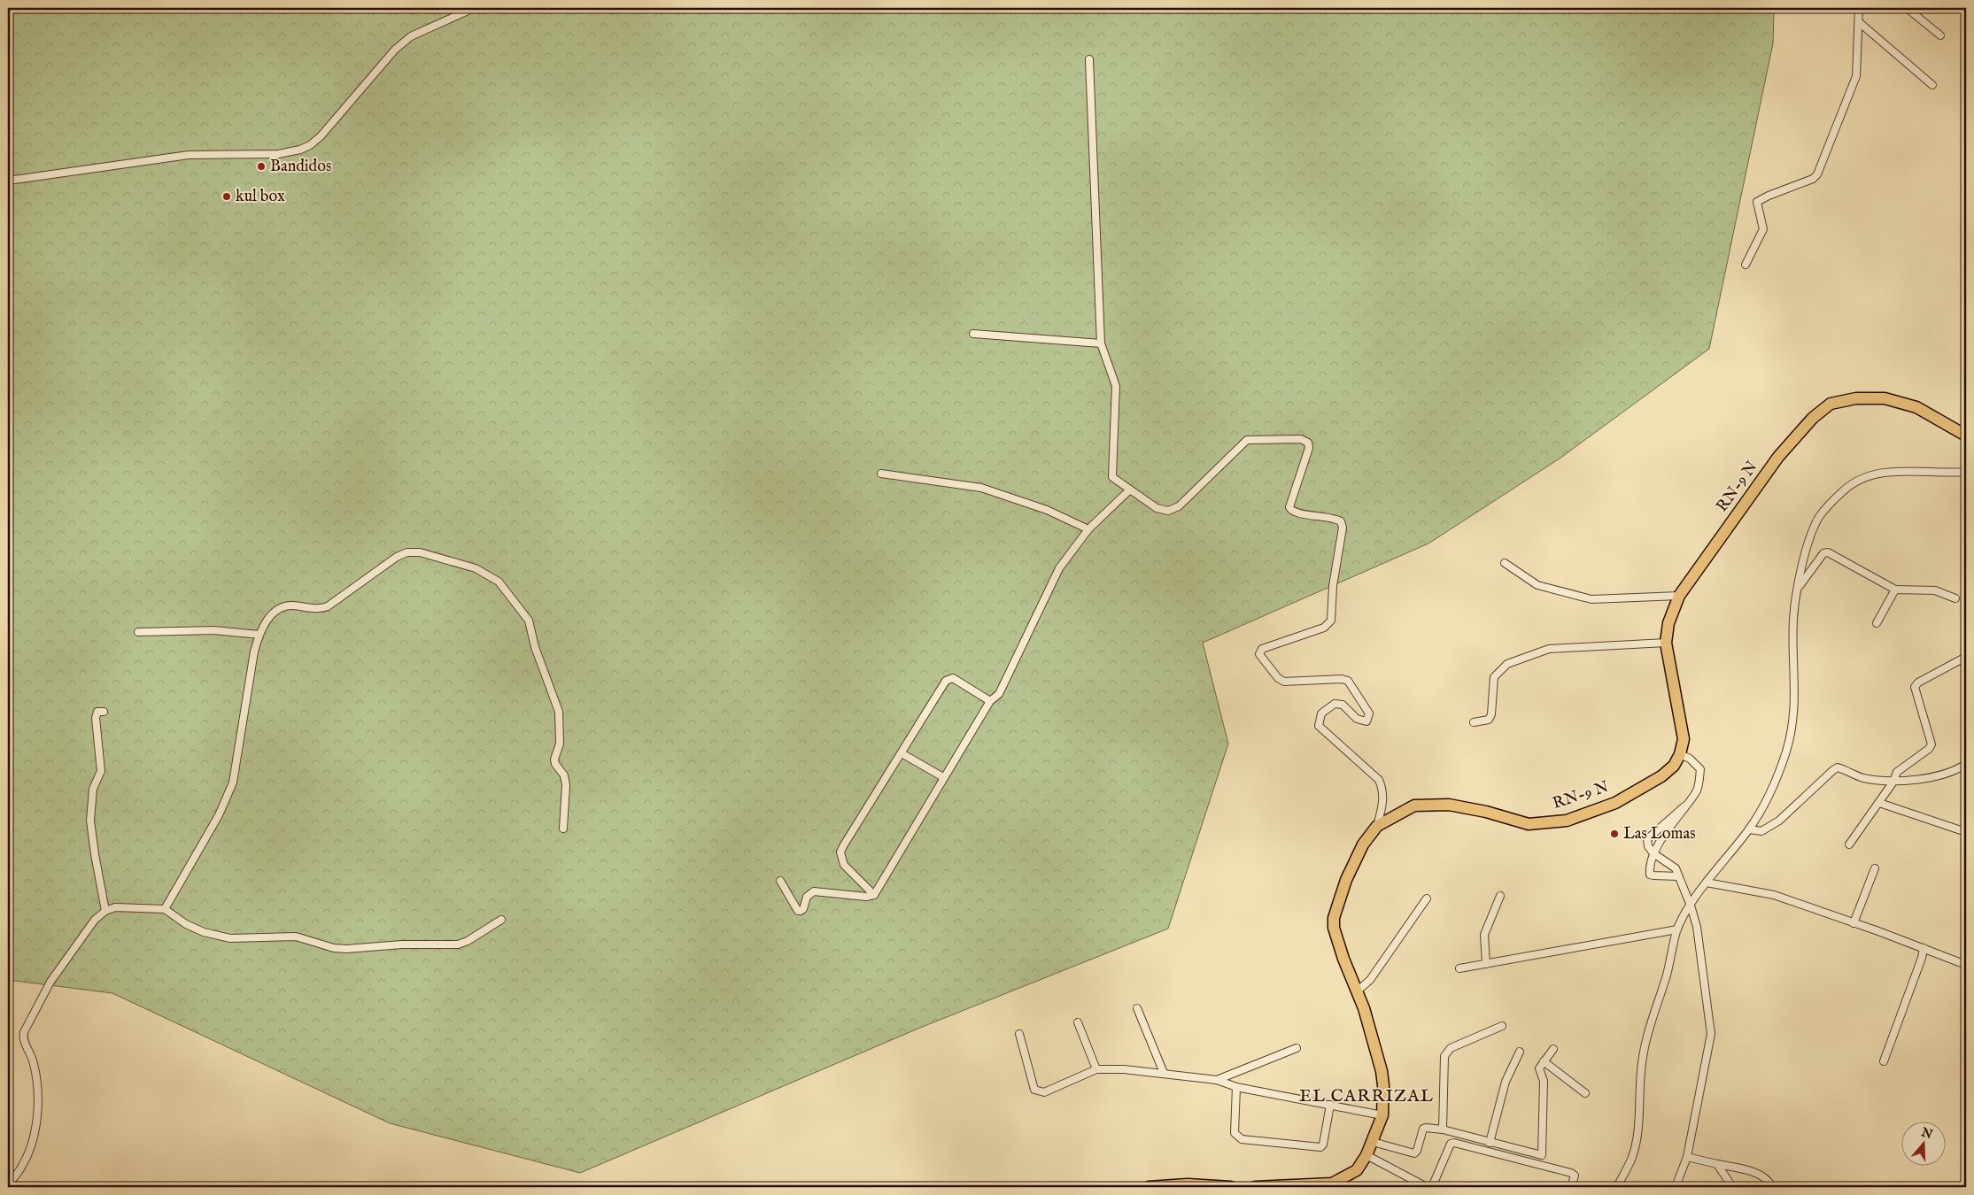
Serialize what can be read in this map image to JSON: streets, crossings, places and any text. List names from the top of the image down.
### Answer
{
  "streets": {
    "main road": ["RN-9 N"]
  },
  "districts": ["EL CARRIZAL"],
  "places": ["Bandidos", "kul box", "Las Lomas"],
  "north": "top"
}
